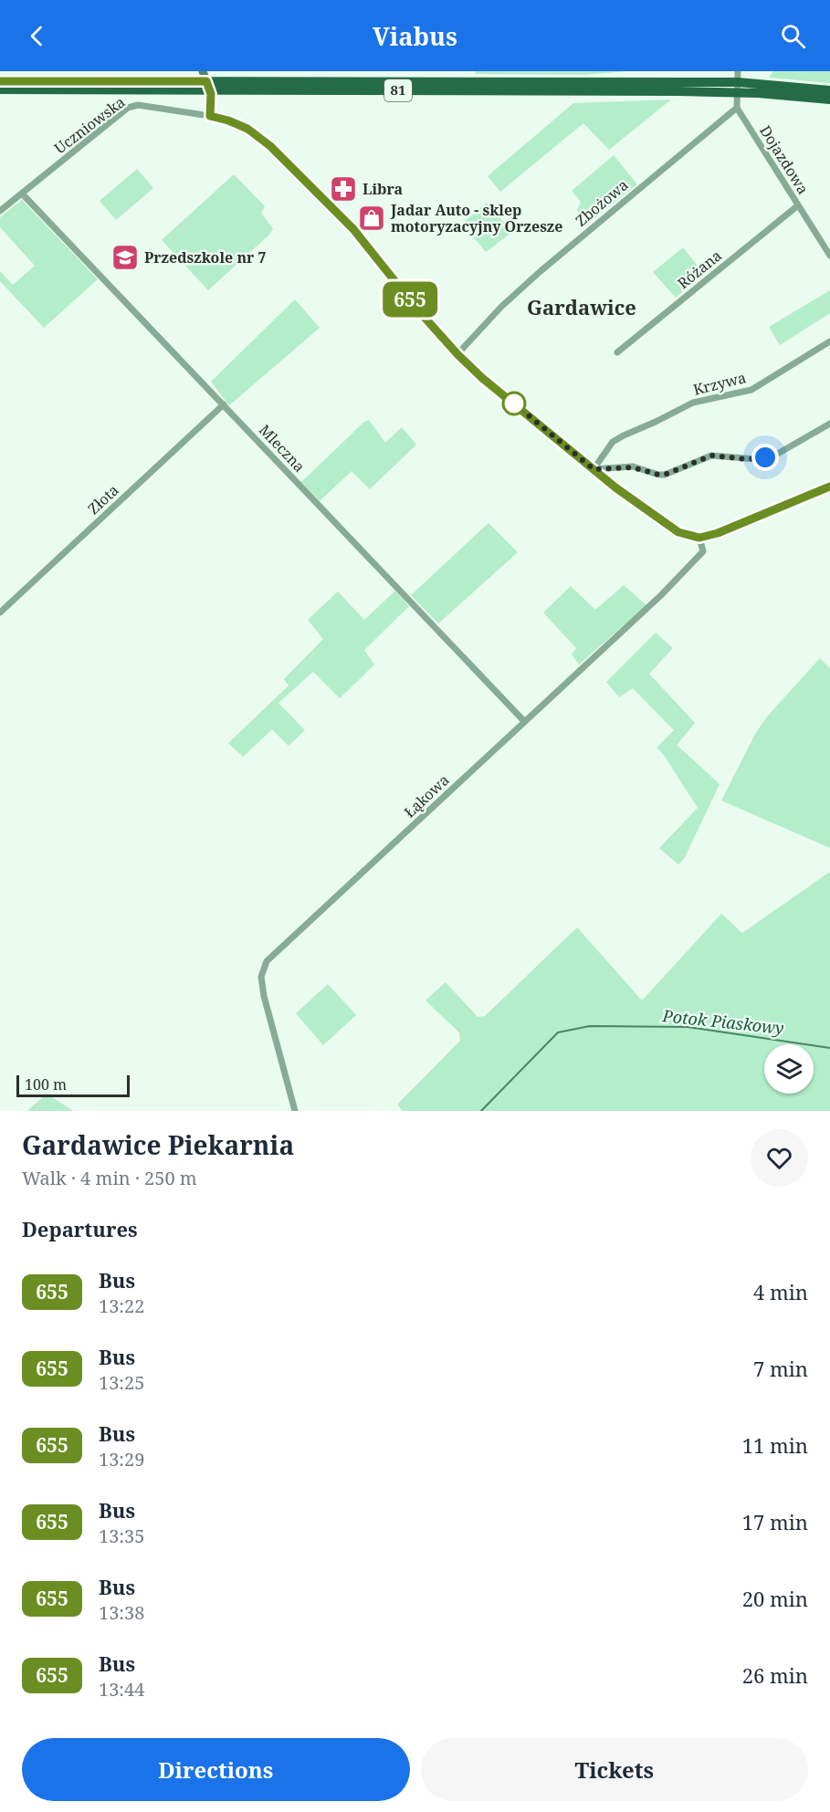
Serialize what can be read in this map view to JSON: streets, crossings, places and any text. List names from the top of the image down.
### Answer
{
  "streets": {
    "main road": ["81"],
    "street": [
      "Uczniowska",
      "Dojazdowa",
      "Zbożowa",
      "Różana",
      "Krzywa",
      "Mleczna",
      "Złota",
      "Łąkowa"
    ]
  },
  "crossings": [
    ["Uczniowska", "Mleczna"],
    ["Dojazdowa", "Zbożowa"],
    ["Dojazdowa", "Różana"],
    ["Mleczna", "Złota"],
    ["Mleczna", "Łąkowa"]
  ],
  "districts": ["Gardawice"],
  "water": ["Potok Piaskowy"],
  "places": {
    "pharmacy": ["Libra"],
    "shop": ["Jadar Auto - sklep motoryzacyjny Orzesze"],
    "school or university": ["Przedszkole nr 7"]
  },
  "lines": ["bus line 655"],
  "scale_bar": "100 m",
  "page": {
    "header": "Viabus",
    "on_map": "655",
    "scale": "100 m",
    "heading": [
      ["Gardawice Piekarnia", "Walk · 4 min · 250 m"],
      "Departures"
    ],
    "list": [
      {
        "mark": "655",
        "name": "Bus",
        "note": "13:22",
        "value": "4 min"
      },
      {
        "mark": "655",
        "name": "Bus",
        "note": "13:25",
        "value": "7 min"
      },
      {
        "mark": "655",
        "name": "Bus",
        "note": "13:29",
        "value": "11 min"
      },
      {
        "mark": "655",
        "name": "Bus",
        "note": "13:35",
        "value": "17 min"
      },
      {
        "mark": "655",
        "name": "Bus",
        "note": "13:38",
        "value": "20 min"
      },
      {
        "mark": "655",
        "name": "Bus",
        "note": "13:44",
        "value": "26 min"
      }
    ],
    "buttons": ["Directions", "Tickets"]
  }
}
